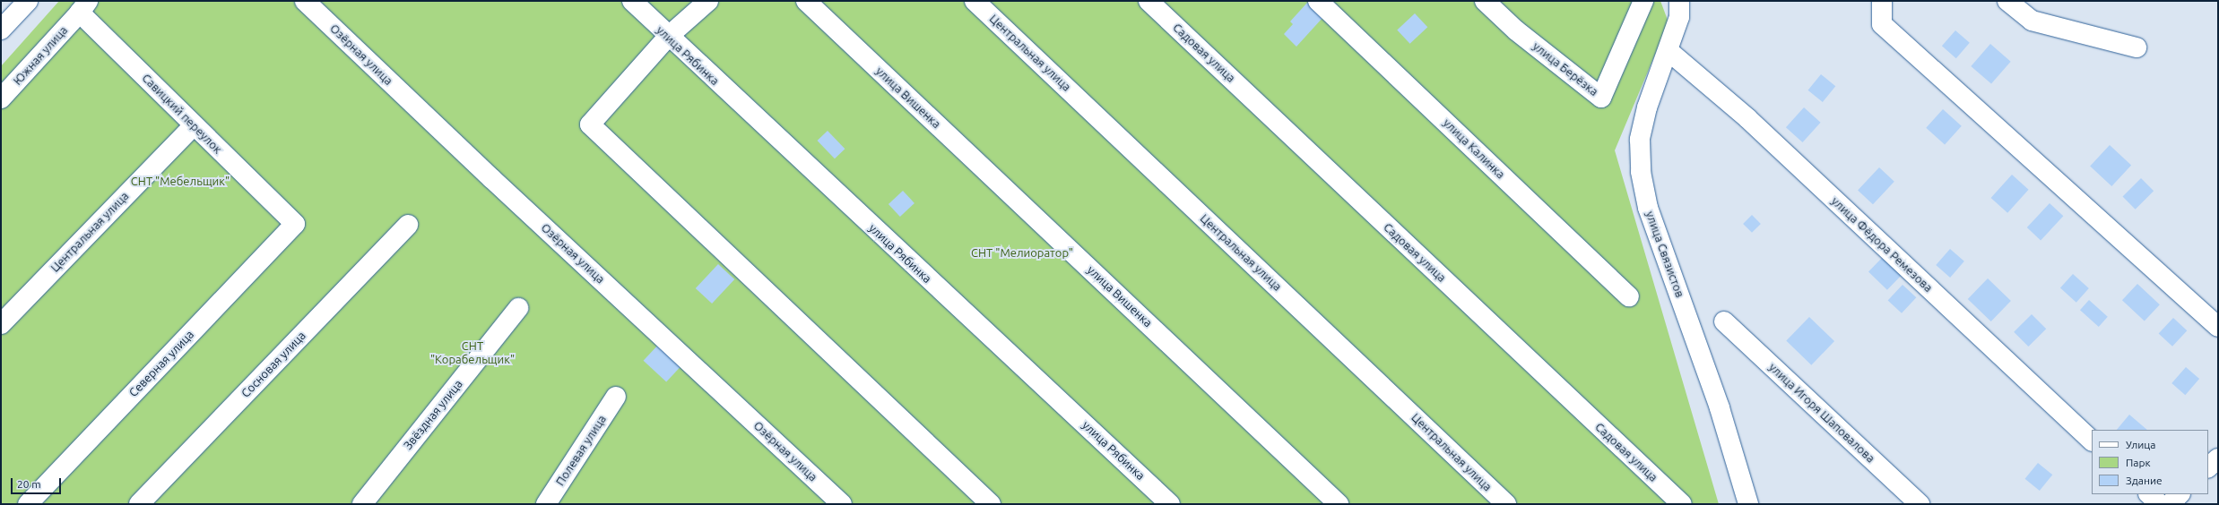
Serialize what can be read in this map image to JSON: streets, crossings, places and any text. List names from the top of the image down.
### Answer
{
  "streets": {
    "street": [
      "Центральная улица",
      "Садовая улица",
      "Озёрная улица",
      "Южная улица",
      "улица Рябинка",
      "улица Берёзка",
      "улица Вишенка",
      "Савицкий переулок",
      "улица Калинка",
      "улица Фёдора Ремезова",
      "улица Связистов",
      "Северная улица",
      "Сосновая улица",
      "улица Игоря Шаповалова",
      "Звёздная улица",
      "Полевая улица"
    ]
  },
  "crossings": [
    ["Центральная улица", "Савицкий переулок"],
    ["Южная улица", "Савицкий переулок"],
    ["Савицкий переулок", "Северная улица"],
    ["улица Фёдора Ремезова", "улица Связистов"]
  ],
  "parks": ["СНТ \"Мебельщик\"", "СНТ \"Мелиоратор\"", "СНТ \"Корабельщик\""],
  "legend": ["Улица", "Парк", "Здание"],
  "scale_bar": "20 m"
}
